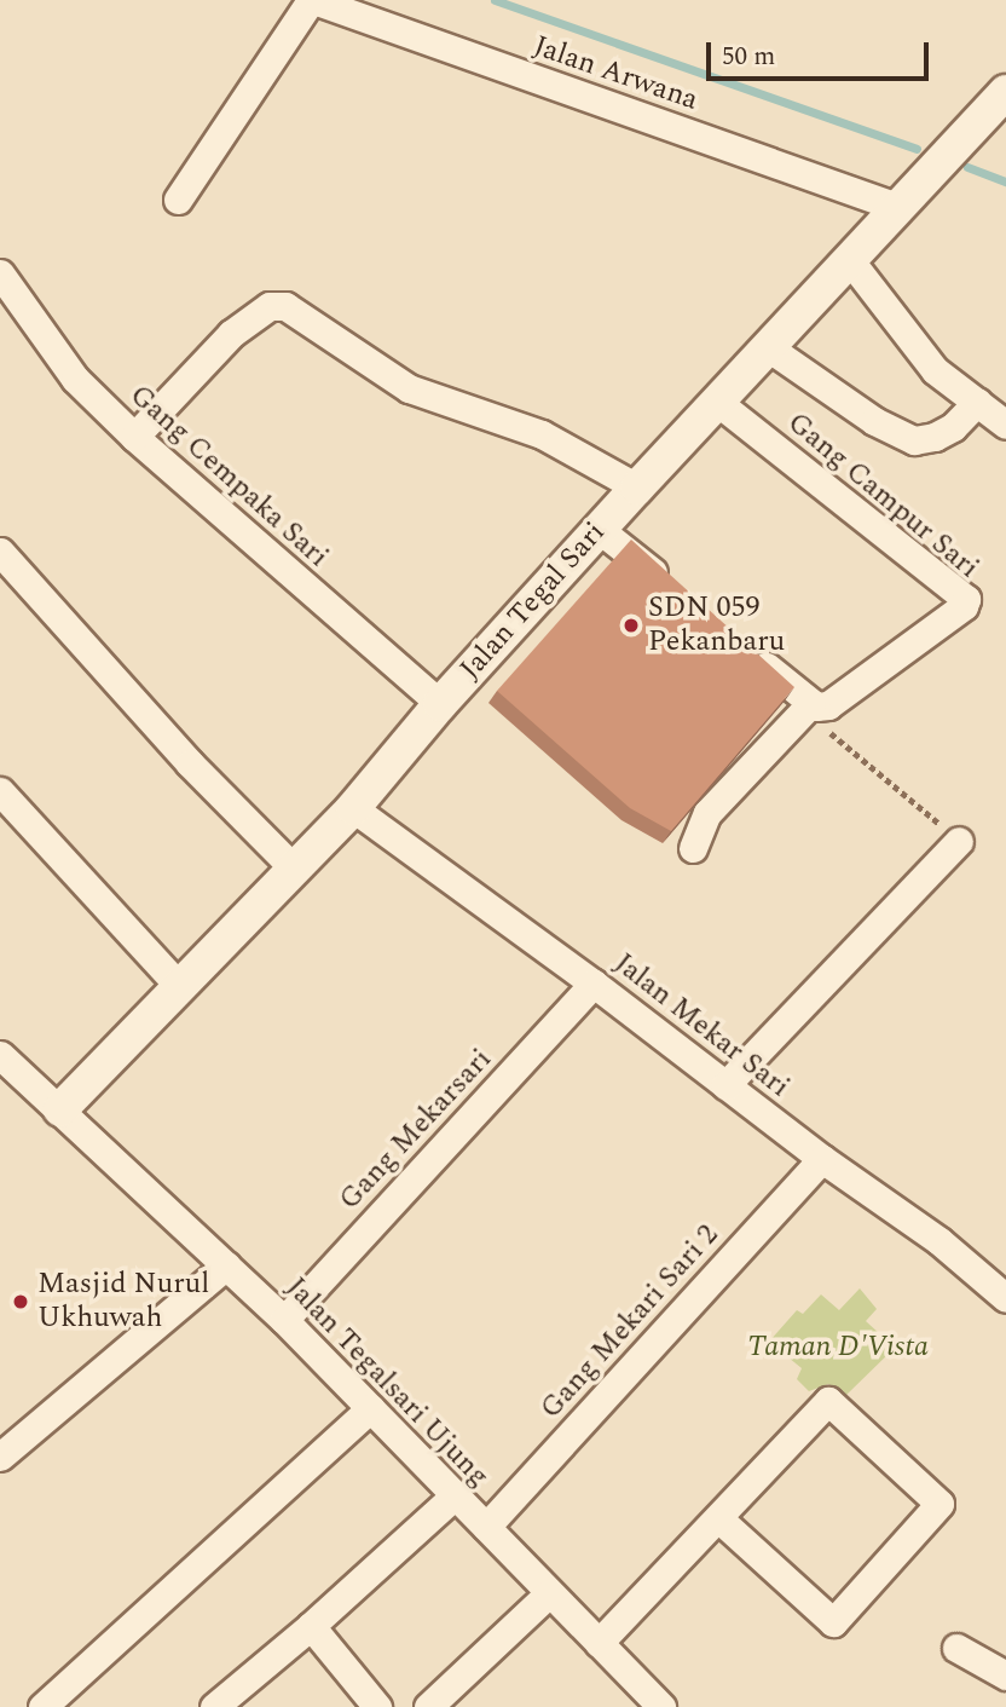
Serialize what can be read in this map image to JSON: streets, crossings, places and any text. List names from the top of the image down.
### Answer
{
  "streets": {
    "street": [
      "Jalan Arwana",
      "Gang Cempaka Sari",
      "Gang Campur Sari",
      "Jalan Tegal Sari",
      "Jalan Mekar Sari",
      "Gang Mekarsari",
      "Gang Mekari Sari 2",
      "Jalan Tegalsari Ujung"
    ]
  },
  "crossings": [
    ["Jalan Arwana", "Jalan Tegal Sari"],
    ["Gang Cempaka Sari", "Jalan Tegal Sari"],
    ["Gang Campur Sari", "Jalan Tegal Sari"],
    ["Jalan Tegal Sari", "Jalan Mekar Sari"],
    ["Jalan Tegal Sari", "Jalan Tegalsari Ujung"],
    ["Jalan Mekar Sari", "Gang Mekarsari"],
    ["Jalan Mekar Sari", "Gang Mekari Sari 2"],
    ["Gang Mekarsari", "Jalan Tegalsari Ujung"],
    ["Gang Mekari Sari 2", "Jalan Tegalsari Ujung"]
  ],
  "parks": ["Taman D'Vista"],
  "places": ["SDN 059 Pekanbaru", "Masjid Nurul Ukhuwah"],
  "scale_bar": "50 m"
}
